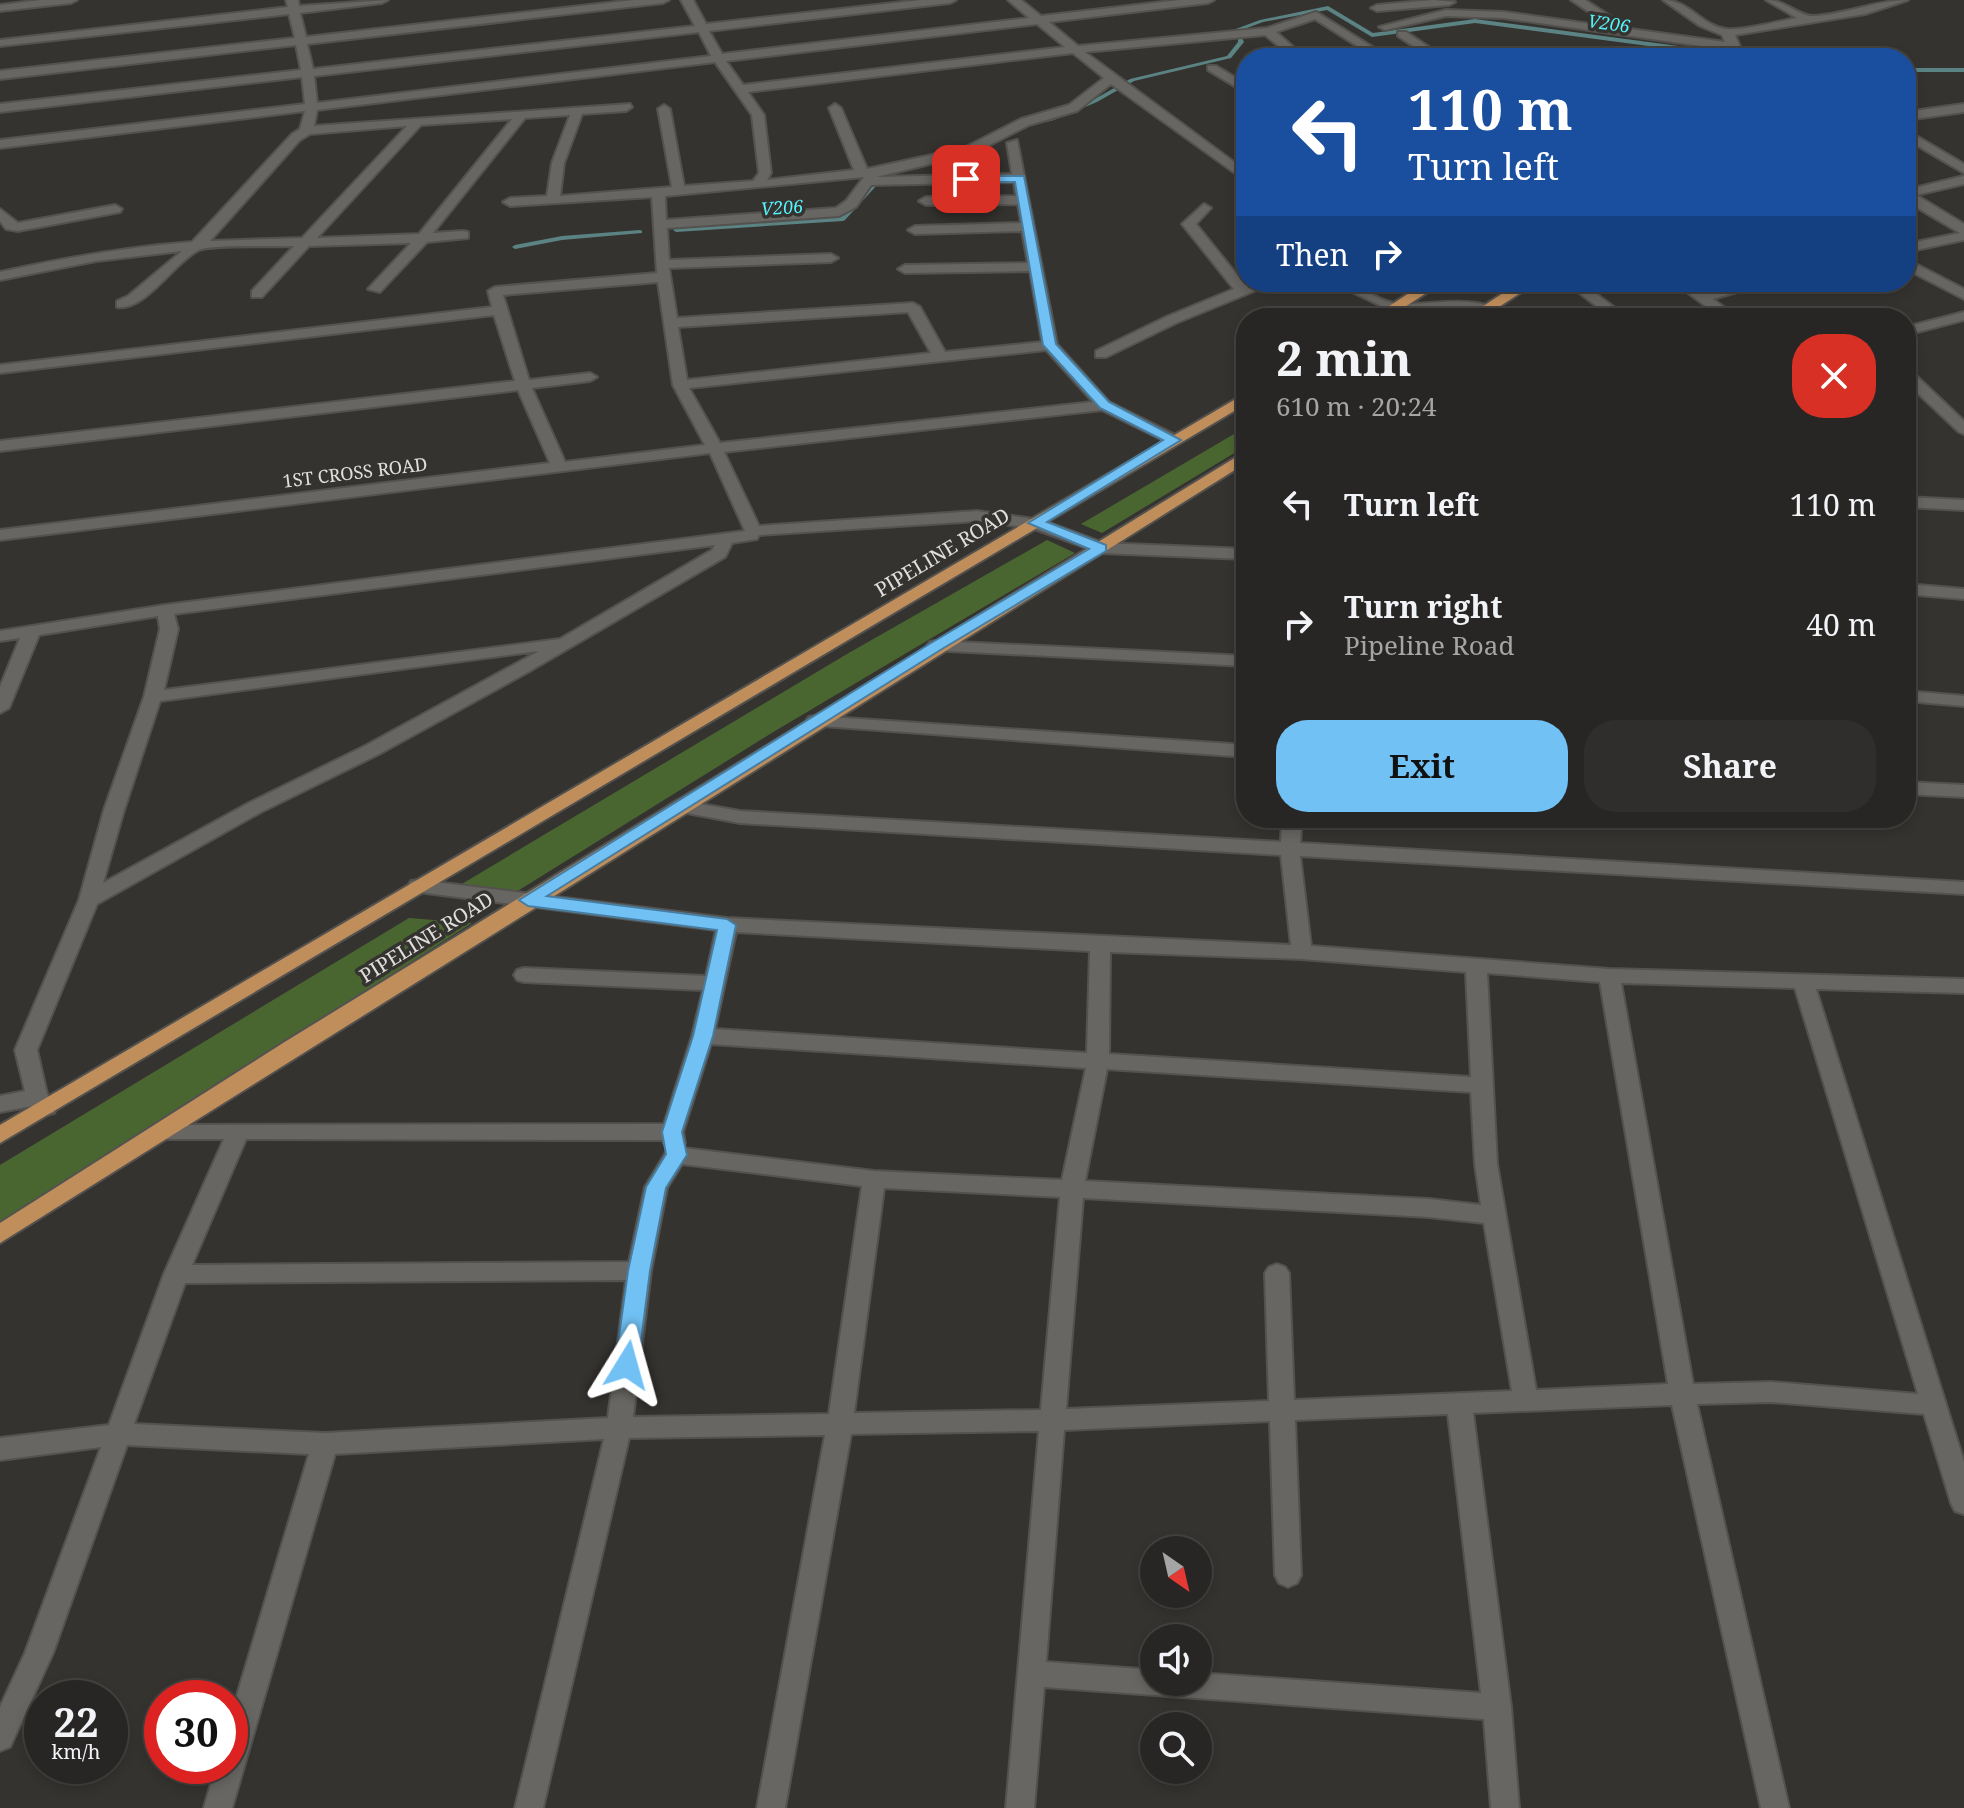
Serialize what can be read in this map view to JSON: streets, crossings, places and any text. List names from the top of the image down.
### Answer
{
  "streets": {
    "main road": ["PIPELINE ROAD"],
    "street": ["1ST CROSS ROAD"]
  },
  "water": ["V206"],
  "north": "bottom right",
  "page": {
    "turn": ["110 m", "Turn left"],
    "then": "Then",
    "heading": ["2 min", "610 m · 20:24"],
    "list": [
      {
        "name": "Turn left",
        "value": "110 m"
      },
      {
        "name": "Turn right",
        "note": "Pipeline Road",
        "value": "40 m"
      }
    ],
    "buttons": ["Exit", "Share"],
    "speed": "22 km/h",
    "limit": "30"
  }
}
